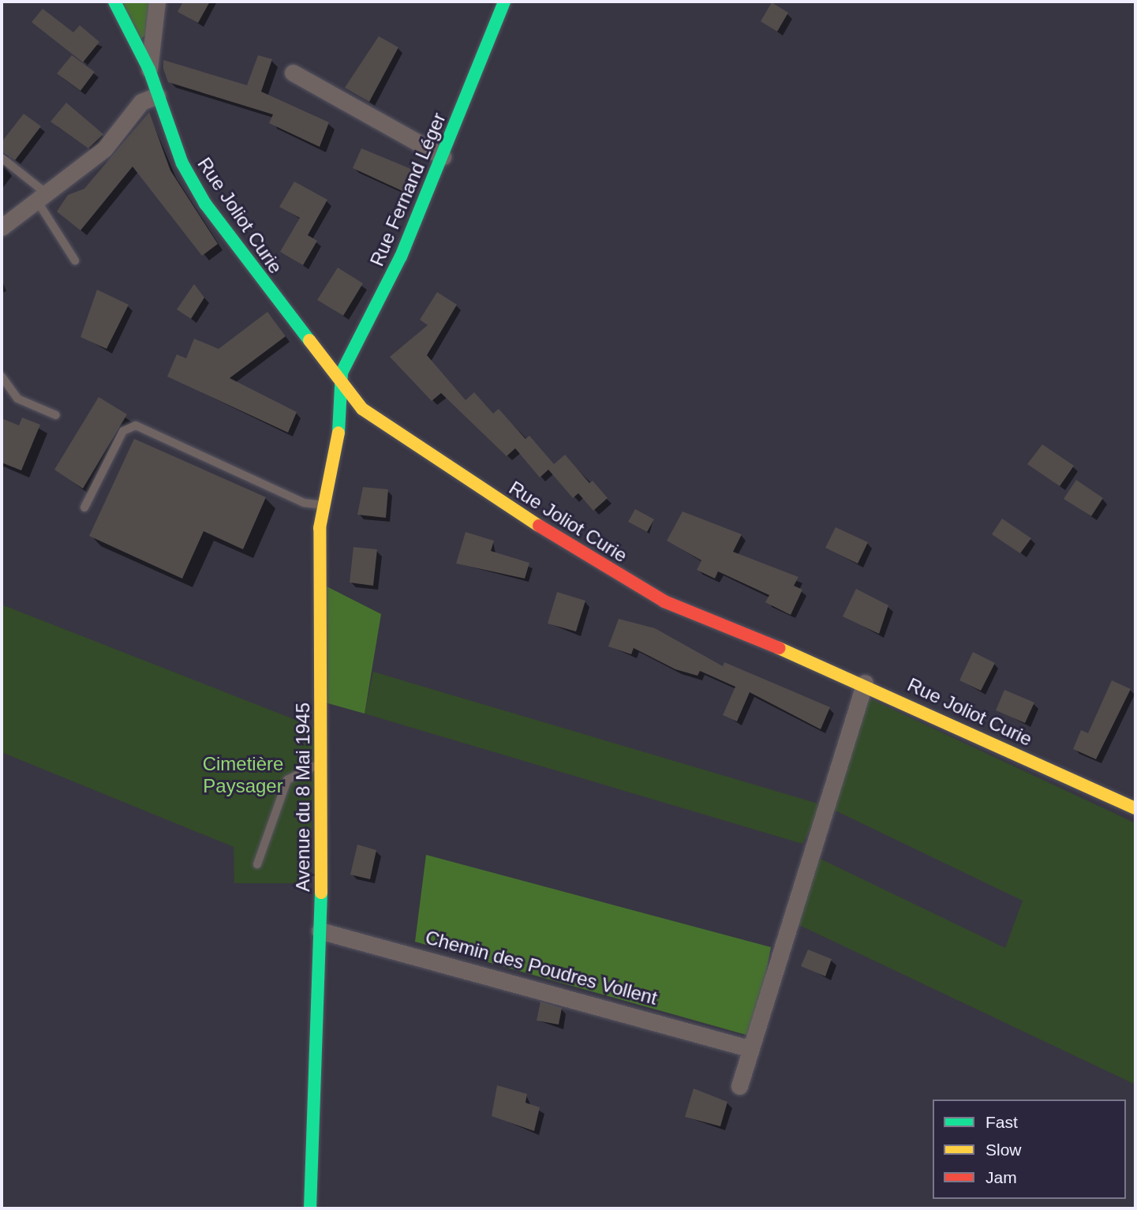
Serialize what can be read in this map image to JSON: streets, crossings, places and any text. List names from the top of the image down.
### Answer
{
  "streets": {
    "street": [
      "Rue Fernand Léger",
      "Rue Joliot Curie",
      "Avenue du 8 Mai 1945",
      "Chemin des Poudres Vollent"
    ]
  },
  "crossings": [
    ["Rue Fernand Léger", "Rue Joliot Curie"],
    ["Rue Fernand Léger", "Avenue du 8 Mai 1945"],
    ["Rue Joliot Curie", "Avenue du 8 Mai 1945"],
    ["Avenue du 8 Mai 1945", "Chemin des Poudres Vollent"]
  ],
  "parks": ["Cimetière Paysager"],
  "legend": ["Fast", "Slow", "Jam"]
}
